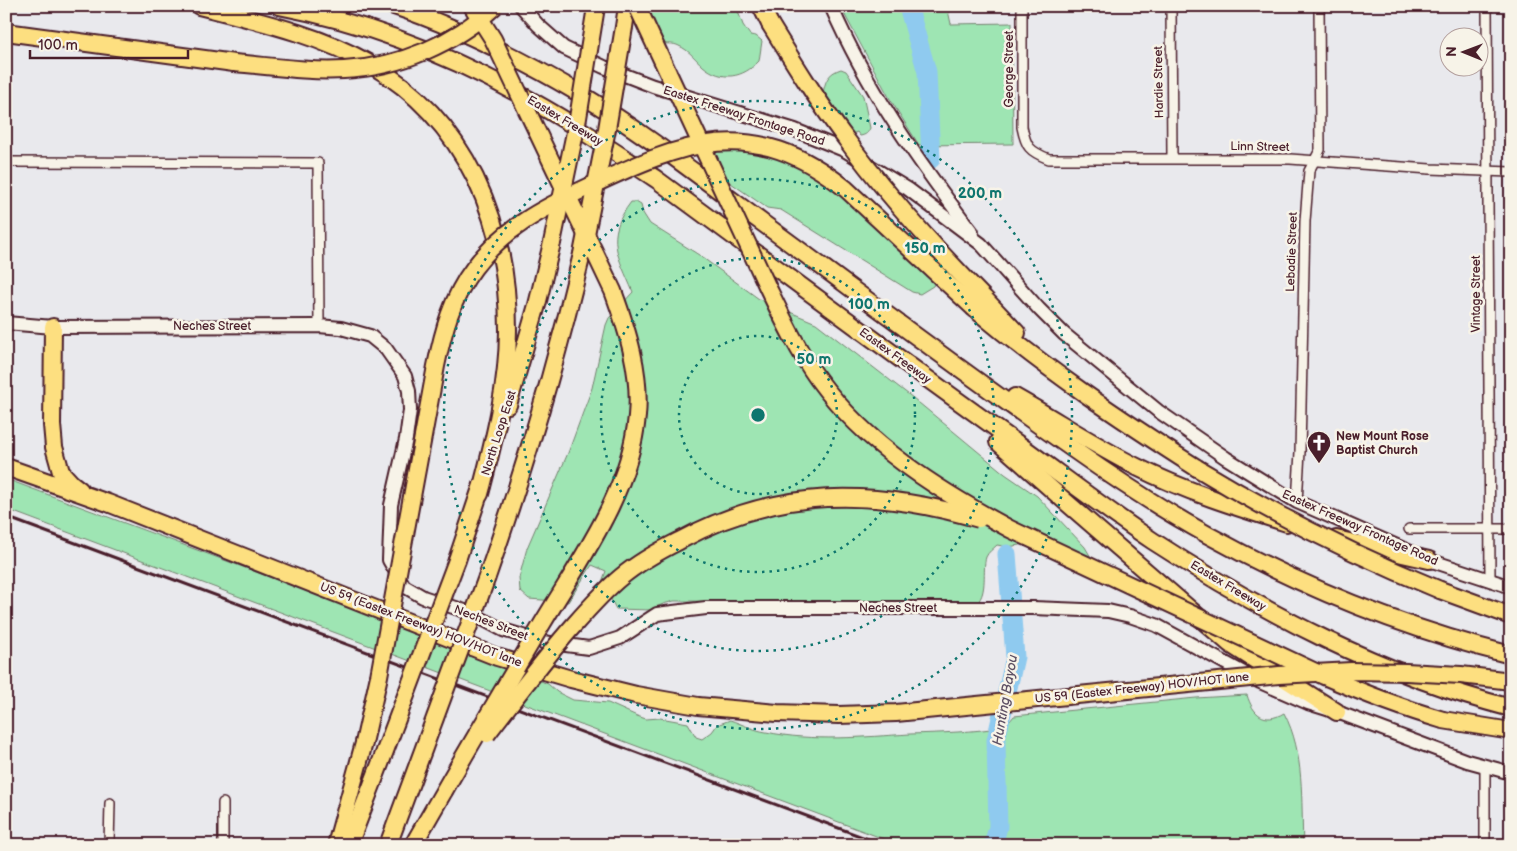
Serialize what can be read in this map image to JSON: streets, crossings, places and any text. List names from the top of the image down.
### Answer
{
  "streets": {
    "highway": ["Eastex Freeway", "North Loop East", "US 59 (Eastex Freeway) HOV/HOT lane"],
    "main road": ["Eastex Freeway Frontage Road", "Neches Street"],
    "street": [
      "George Street",
      "Hardie Street",
      "Linn Street",
      "Lebadie Street",
      "Vintage Street"
    ]
  },
  "crossings": [
    ["George Street", "Linn Street"],
    ["Hardie Street", "Linn Street"],
    ["Eastex Freeway Frontage Road", "Lebadie Street"],
    ["Eastex Freeway Frontage Road", "Vintage Street"],
    ["Linn Street", "Lebadie Street"],
    ["Linn Street", "Vintage Street"]
  ],
  "water": ["Hunting Bayou"],
  "places": {
    "church": ["New Mount Rose Baptist Church"]
  },
  "scale_bar": "100 m",
  "north": "left",
  "rings": [
    "200 m",
    "150 m",
    "100 m",
    "50 m"
  ]
}
